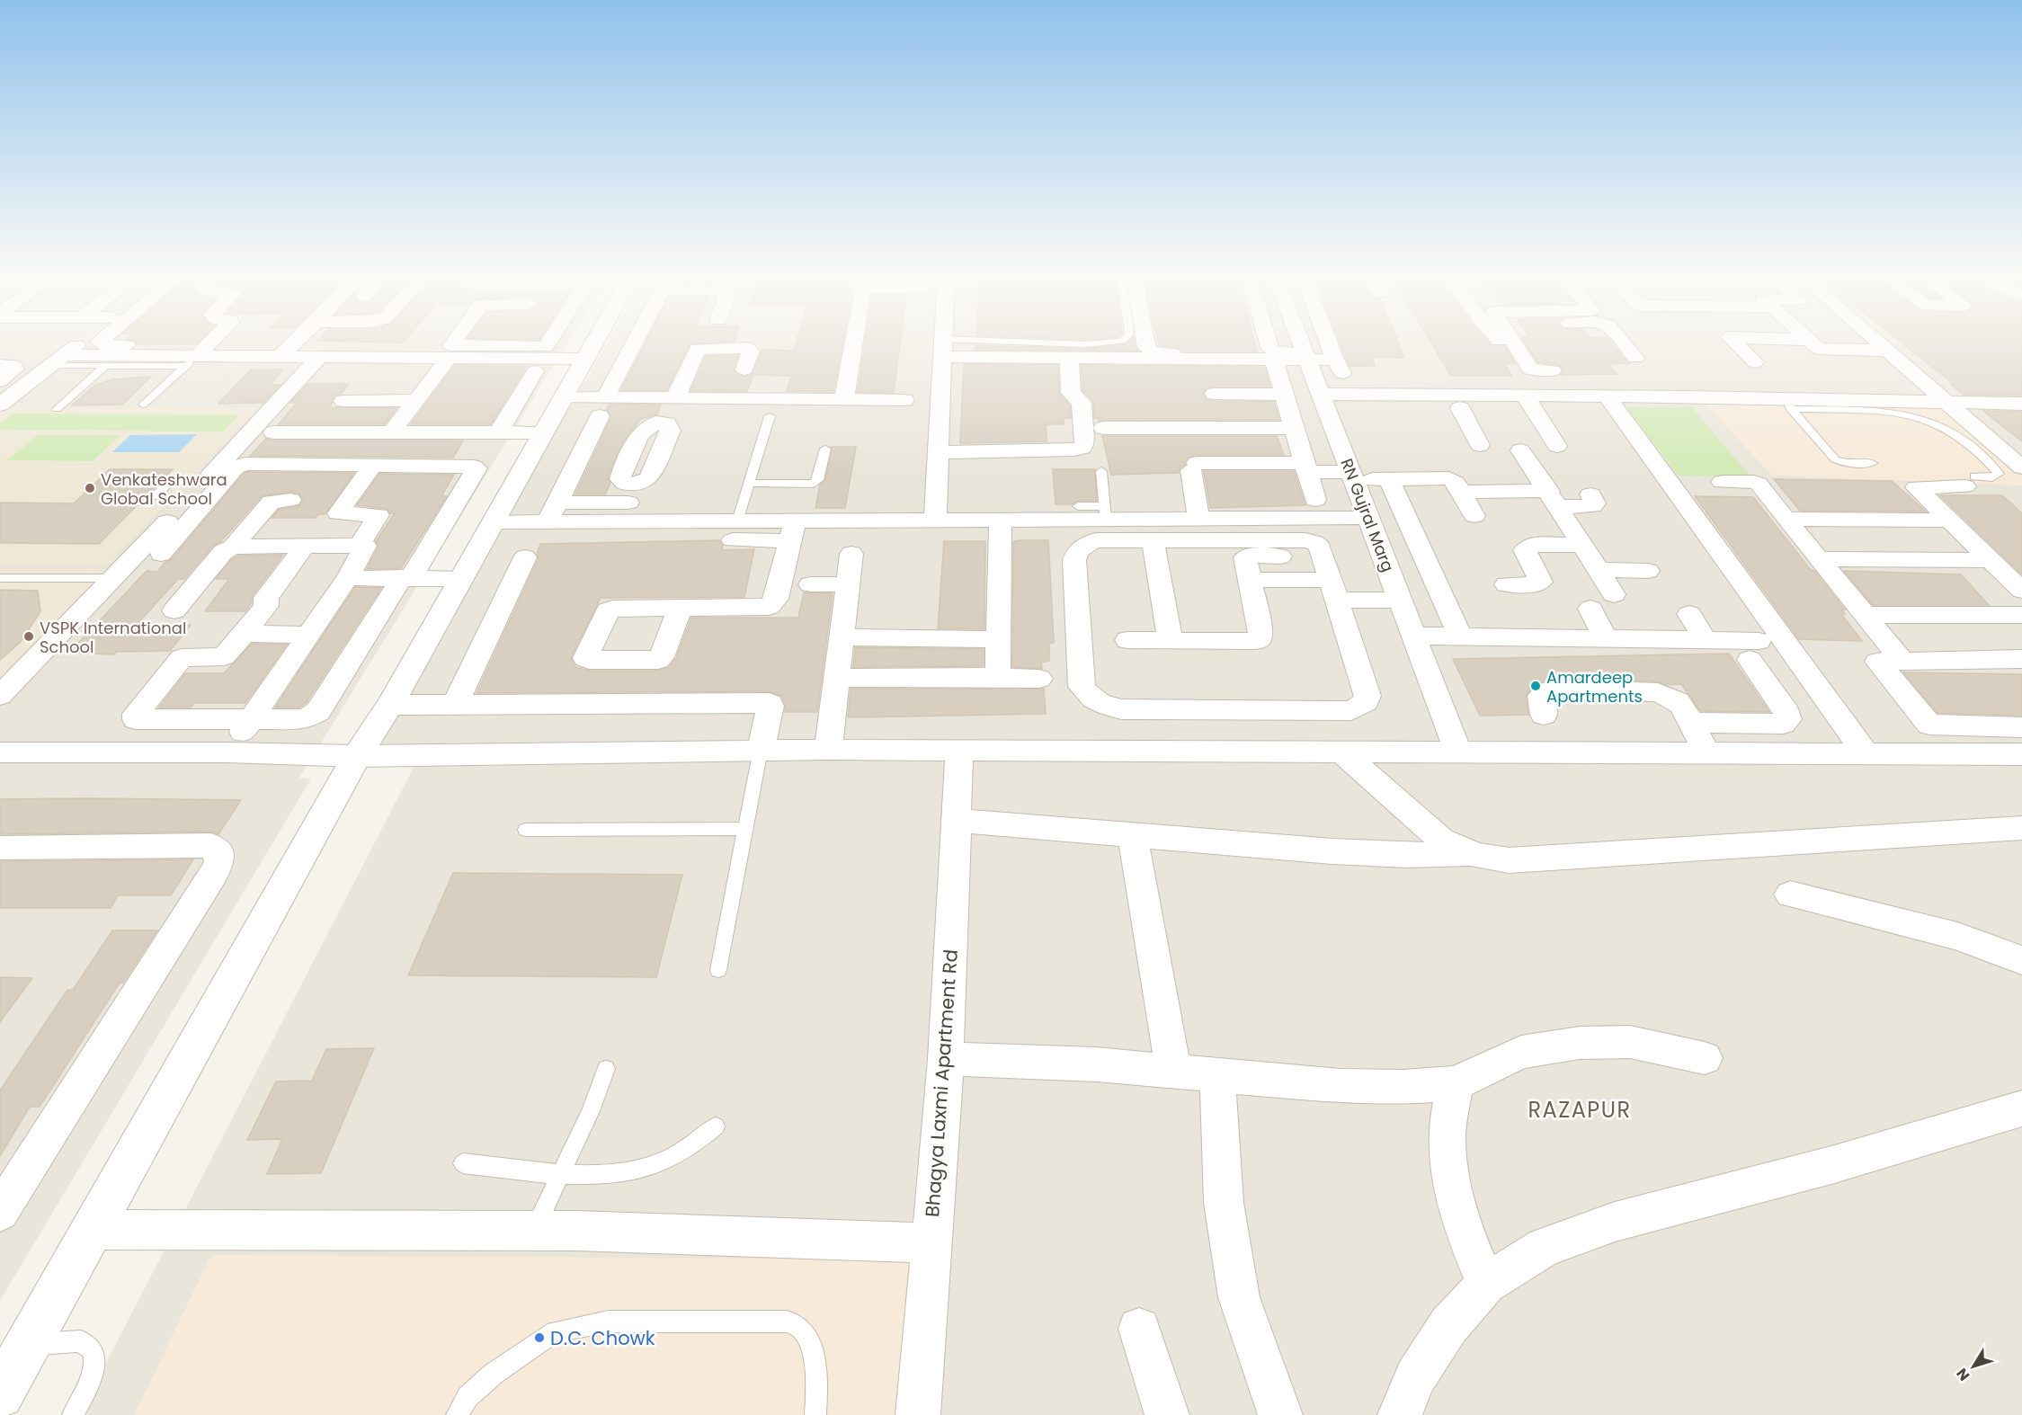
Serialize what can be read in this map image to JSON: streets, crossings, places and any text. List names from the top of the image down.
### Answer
{
  "streets": {
    "street": ["RN Gujral Marg", "Bhagya Laxmi Apartment Rd"]
  },
  "districts": ["RAZAPUR"],
  "places": [
    "Venkateshwara Global School",
    "VSPK International School",
    "Amardeep Apartments",
    "D.C. Chowk"
  ],
  "north": "bottom left"
}
